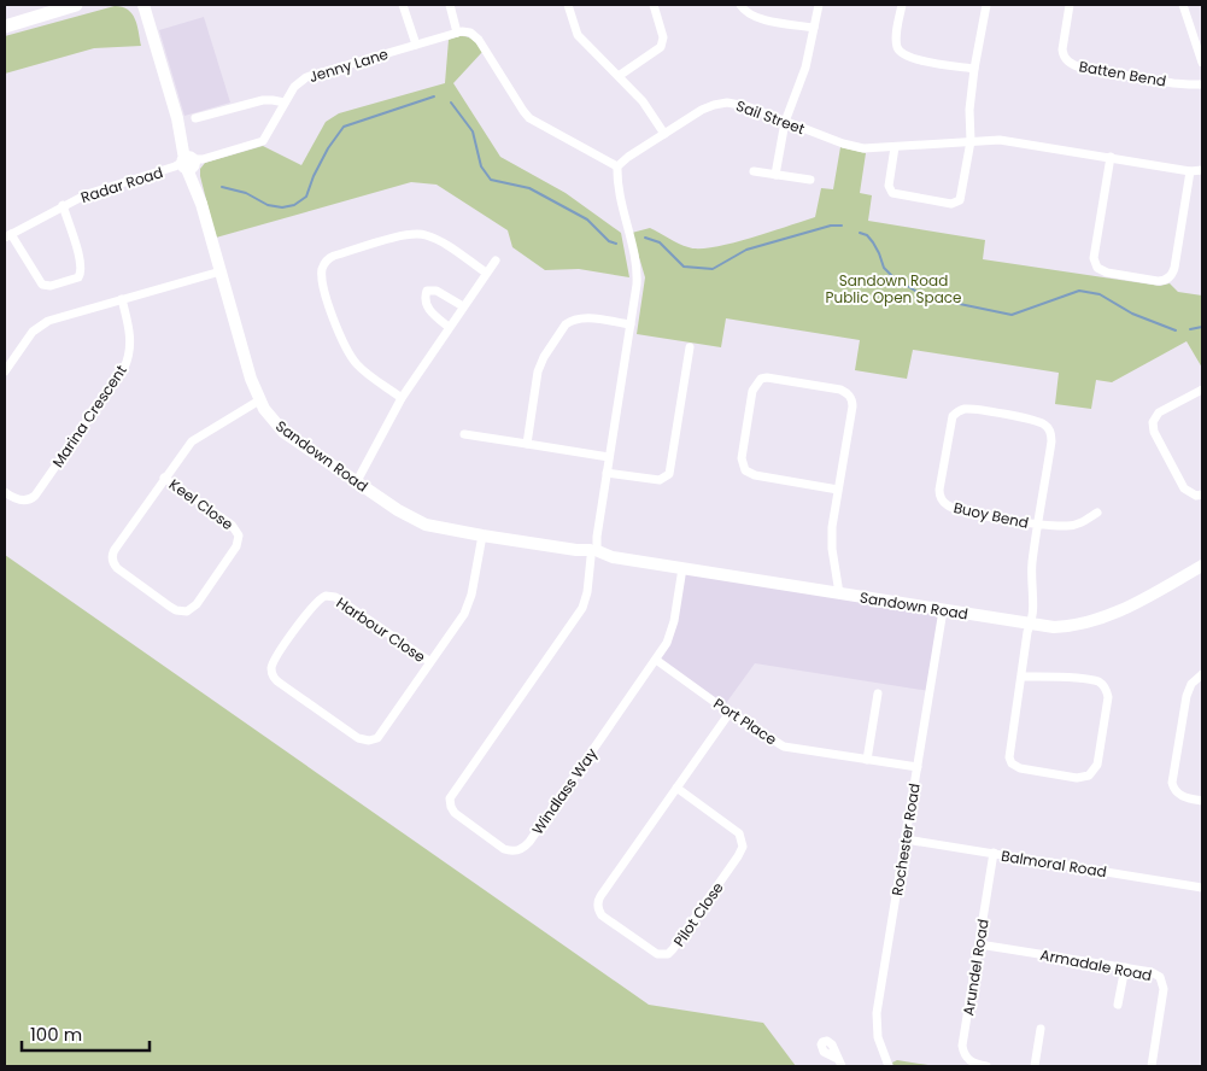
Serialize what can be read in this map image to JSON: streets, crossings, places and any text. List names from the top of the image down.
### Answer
{
  "streets": {
    "street": [
      "Jenny Lane",
      "Batten Bend",
      "Sail Street",
      "Radar Road",
      "Marina Crescent",
      "Sandown Road",
      "Keel Close",
      "Buoy Bend",
      "Harbour Close",
      "Port Place",
      "Windlass Way",
      "Rochester Road",
      "Balmoral Road",
      "Pilot Close",
      "Armadale Road",
      "Arundel Road"
    ]
  },
  "crossings": [
    ["Jenny Lane", "Radar Road"],
    ["Jenny Lane", "Sandown Road"],
    ["Radar Road", "Sandown Road"],
    ["Sandown Road", "Keel Close"],
    ["Sandown Road", "Buoy Bend"],
    ["Sandown Road", "Harbour Close"],
    ["Sandown Road", "Windlass Way"],
    ["Sandown Road", "Rochester Road"],
    ["Port Place", "Windlass Way"],
    ["Port Place", "Rochester Road"],
    ["Port Place", "Pilot Close"],
    ["Rochester Road", "Balmoral Road"],
    ["Balmoral Road", "Arundel Road"],
    ["Armadale Road", "Arundel Road"]
  ],
  "parks": ["Sandown Road Public Open Space"],
  "scale_bar": "100 m"
}
